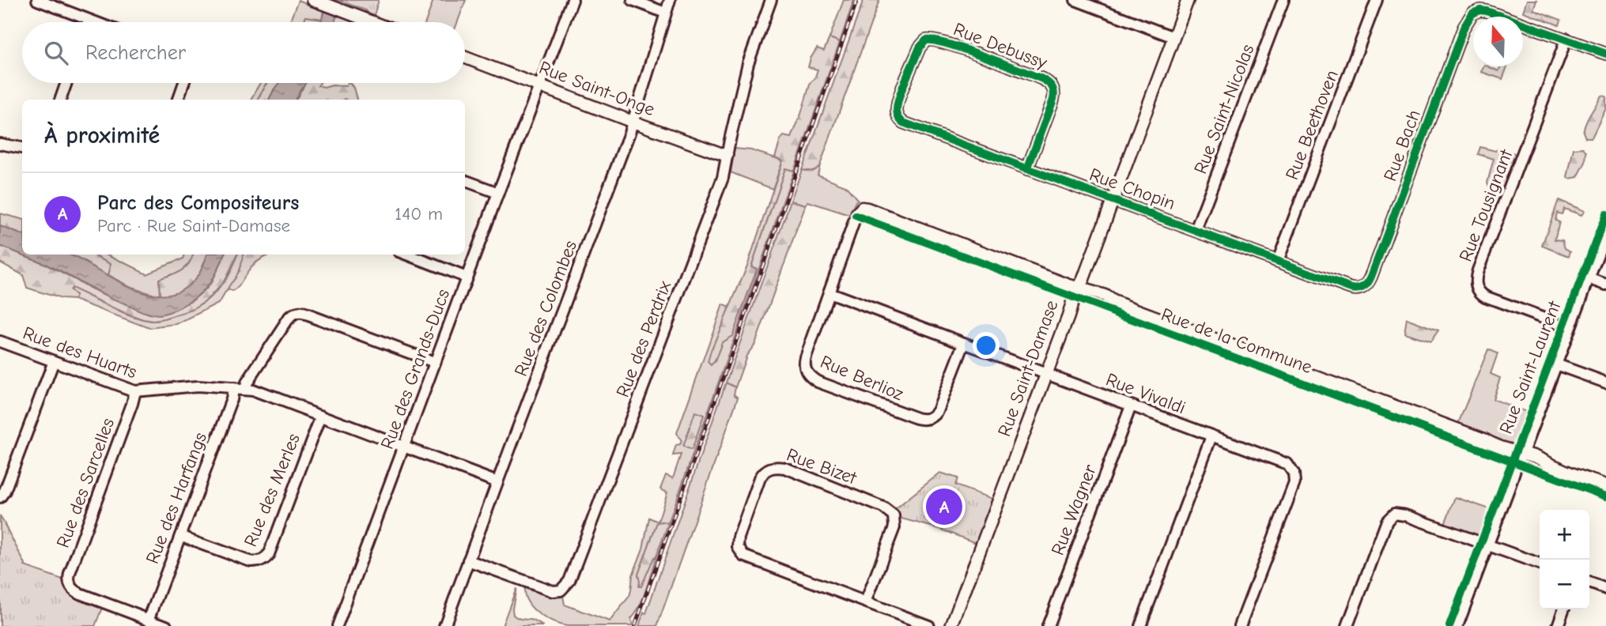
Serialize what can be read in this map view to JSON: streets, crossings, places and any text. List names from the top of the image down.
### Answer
{
  "streets": {
    "street": [
      "Rue Debussy",
      "Rue Saint-Onge",
      "Rue Saint-Nicolas",
      "Rue Beethoven",
      "Rue Bach",
      "Rue Chopin",
      "Rue Tousignant",
      "Rue des Colombes",
      "Rue des Perdrix",
      "Rue de la Commune",
      "Rue des Huarts",
      "Rue Saint-Laurent",
      "Rue Saint-Damase",
      "Rue des Grands-Ducs",
      "Rue Berlioz",
      "Rue Vivaldi",
      "Rue Bizet",
      "Rue des Sarcelles",
      "Rue des Merles",
      "Rue des Harfangs",
      "Rue Wagner"
    ]
  },
  "crossings": [
    ["Rue Debussy", "Rue Chopin"],
    ["Rue Saint-Onge", "Rue des Colombes"],
    ["Rue Saint-Onge", "Rue des Perdrix"],
    ["Rue Saint-Onge", "Rue des Grands-Ducs"],
    ["Rue Saint-Nicolas", "Rue Chopin"],
    ["Rue Beethoven", "Rue Chopin"],
    ["Rue Bach", "Rue Chopin"],
    ["Rue Bach", "Rue Tousignant"],
    ["Rue Chopin", "Rue Saint-Damase"],
    ["Rue Tousignant", "Rue Saint-Laurent"],
    ["Rue des Colombes", "Rue des Perdrix"],
    ["Rue des Colombes", "Rue des Huarts"],
    ["Rue de la Commune", "Rue Saint-Laurent"],
    ["Rue de la Commune", "Rue Saint-Damase"],
    ["Rue de la Commune", "Rue Berlioz"],
    ["Rue des Huarts", "Rue des Grands-Ducs"],
    ["Rue des Huarts", "Rue des Sarcelles"],
    ["Rue des Huarts", "Rue des Merles"],
    ["Rue des Huarts", "Rue des Harfangs"],
    ["Rue Saint-Damase", "Rue Vivaldi"],
    ["Rue Berlioz", "Rue Vivaldi"],
    ["Rue Vivaldi", "Rue Wagner"],
    ["Rue des Sarcelles", "Rue des Harfangs"],
    ["Rue des Merles", "Rue des Harfangs"]
  ],
  "north": "top",
  "page": {
    "search": "Rechercher",
    "heading": "À proximité",
    "list": [
      {
        "mark": "A",
        "name": "Parc des Compositeurs",
        "note": "Parc · Rue Saint-Damase",
        "value": "140 m"
      }
    ],
    "pins": "A",
    "map_buttons": ["+", "−"]
  }
}
